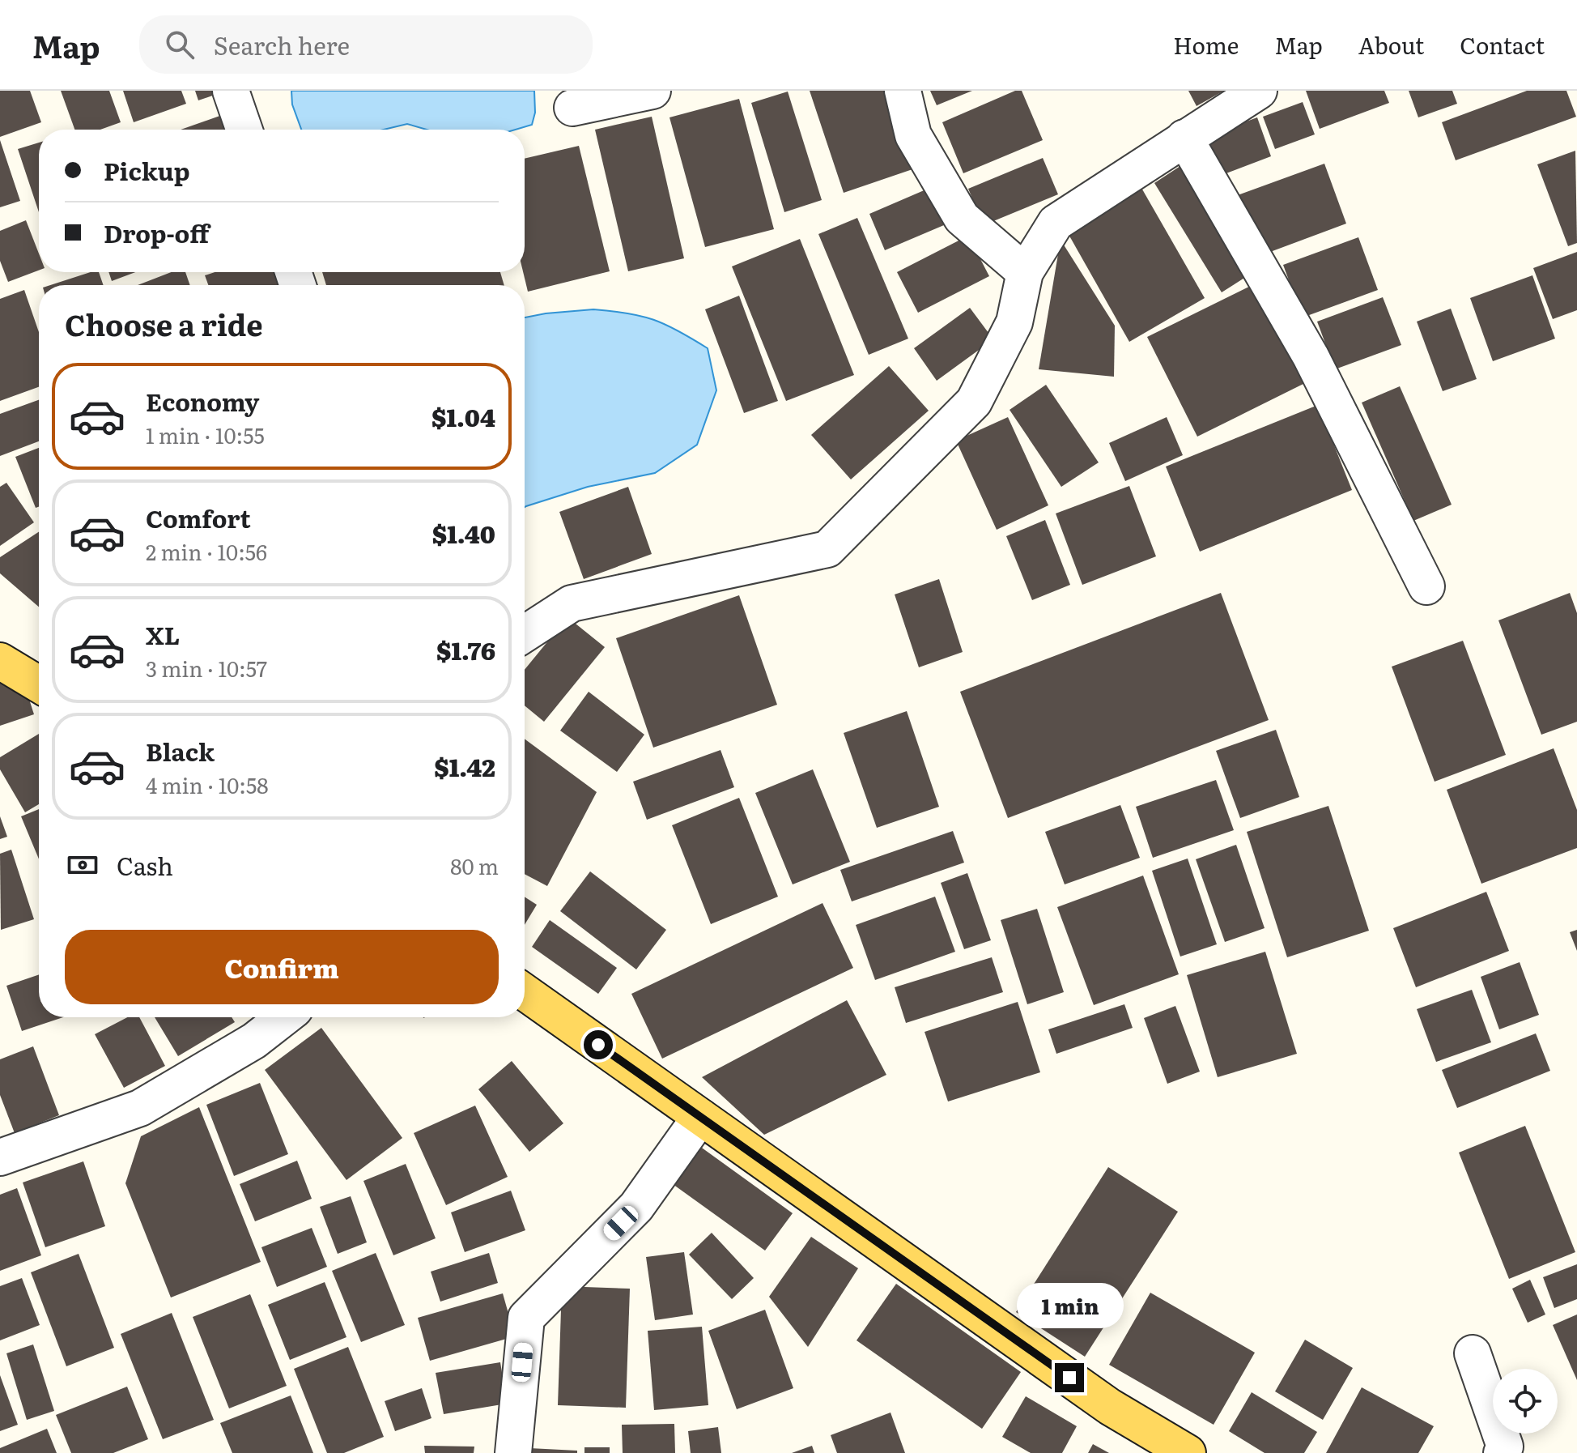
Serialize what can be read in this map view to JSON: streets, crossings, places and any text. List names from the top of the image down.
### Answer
{
  "page": {
    "header": "Map",
    "search": "Search here",
    "nav": [
      "Home",
      "Map",
      "About",
      "Contact"
    ],
    "banner": ["Pickup", "Drop-off"],
    "heading": "Choose a ride",
    "list": [
      {
        "name": "Economy",
        "note": "1 min · 10:55",
        "value": "$1.04"
      },
      {
        "name": "Comfort",
        "note": "2 min · 10:56",
        "value": "$1.40"
      },
      {
        "name": "XL",
        "note": "3 min · 10:57",
        "value": "$1.76"
      },
      {
        "name": "Black",
        "note": "4 min · 10:58",
        "value": "$1.42"
      }
    ],
    "pay": ["Cash", "80 m"],
    "buttons": "Confirm",
    "bubble": "1 min"
  }
}
